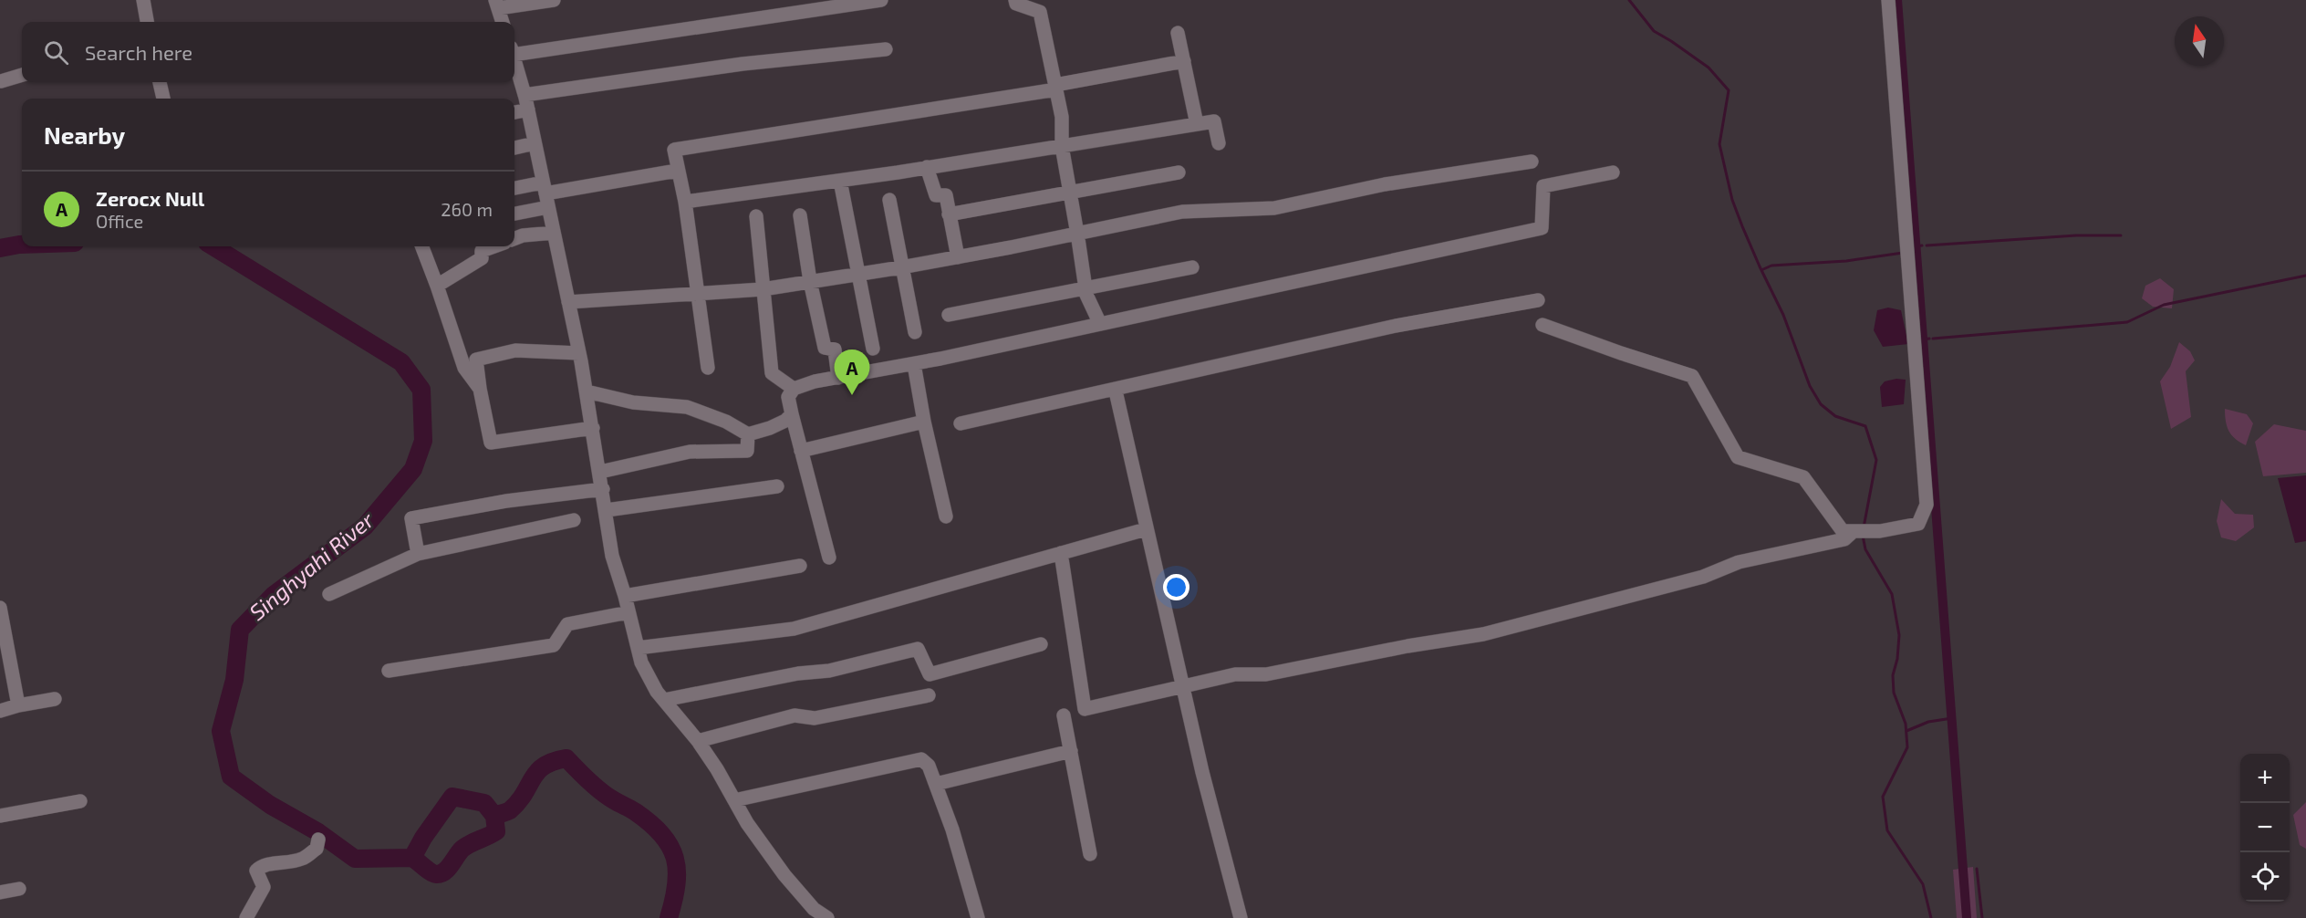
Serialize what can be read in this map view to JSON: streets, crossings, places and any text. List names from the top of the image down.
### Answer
{
  "water": ["Singhyahi River"],
  "north": "top",
  "page": {
    "search": "Search here",
    "heading": "Nearby",
    "list": [
      {
        "mark": "A",
        "name": "Zerocx Null",
        "note": "Office",
        "value": "260 m"
      }
    ],
    "pins": "A",
    "map_buttons": ["+", "−"]
  }
}
